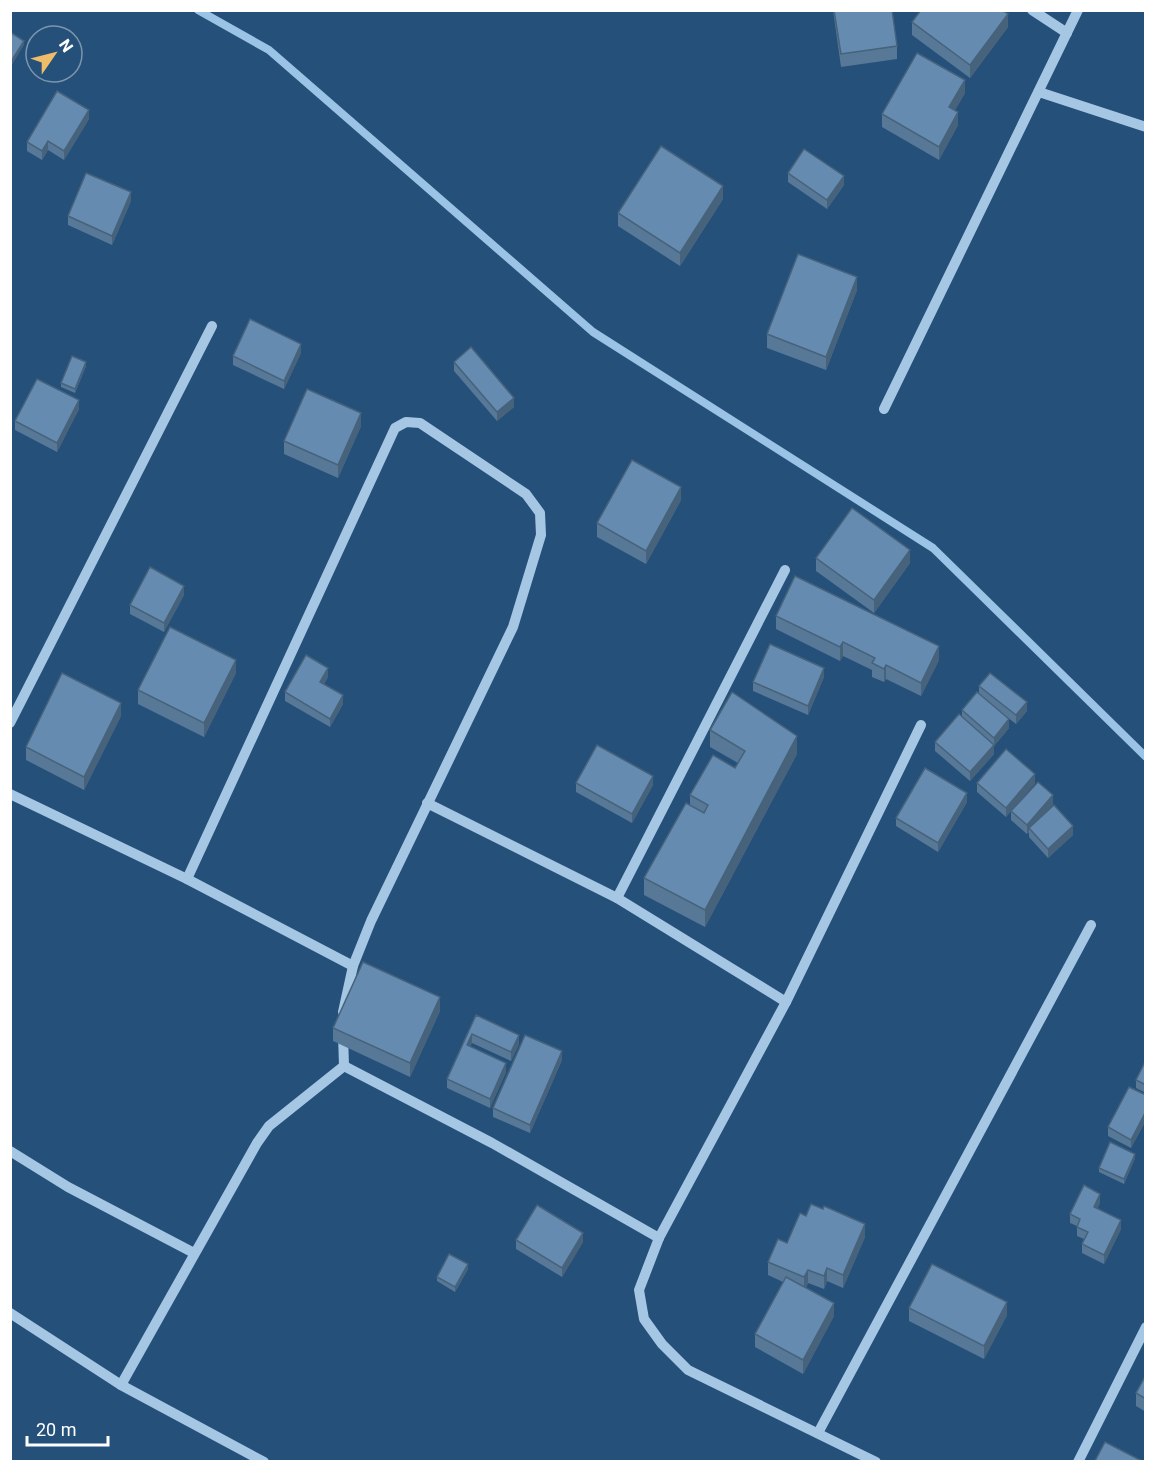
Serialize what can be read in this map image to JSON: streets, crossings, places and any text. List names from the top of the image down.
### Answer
{
  "scale_bar": "20 m",
  "north": "top right"
}
